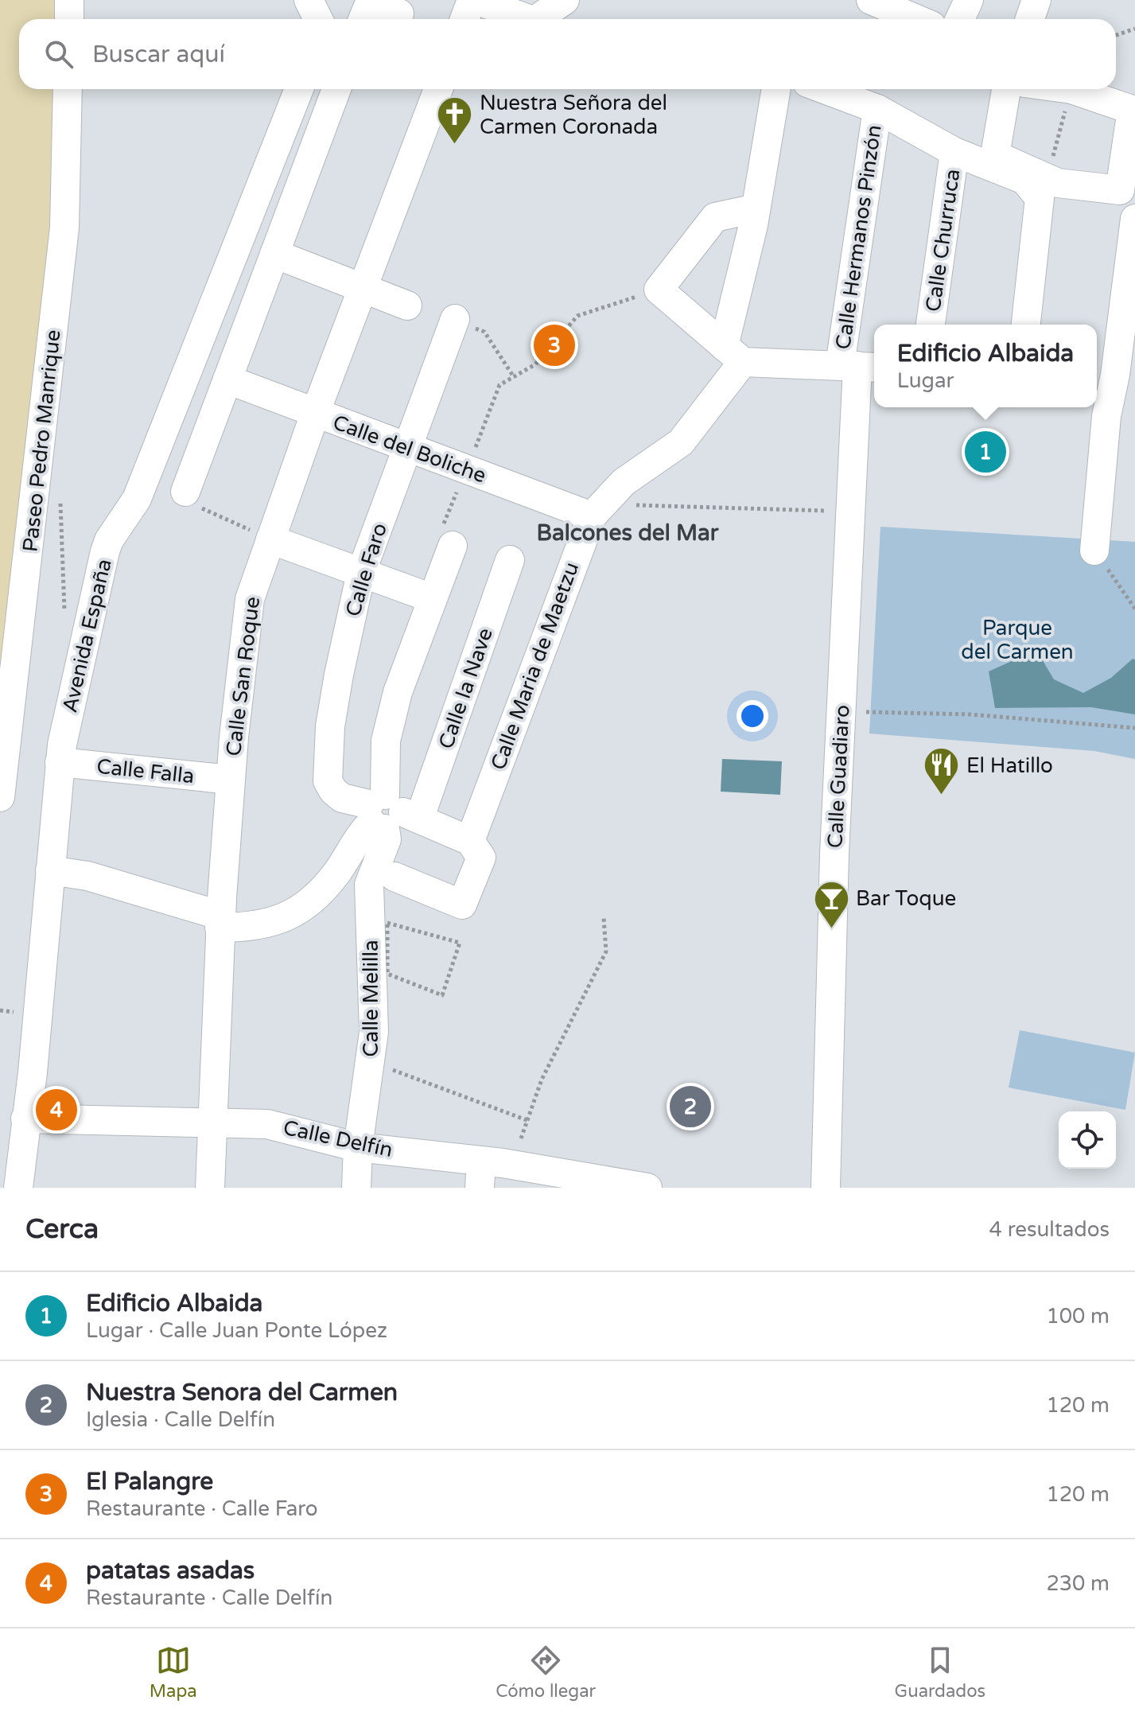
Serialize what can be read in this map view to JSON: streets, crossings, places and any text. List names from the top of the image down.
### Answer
{
  "streets": {
    "street": [
      "Calle Hermanos Pinzón",
      "Calle Churruca",
      "Paseo Pedro Manrique",
      "Calle del Boliche",
      "Calle Faro",
      "Avenida España",
      "Calle Maria de Maetzu",
      "Calle San Roque",
      "Calle la Nave",
      "Calle Falla",
      "Calle Guadiaro",
      "Calle Melilla",
      "Calle Delfín"
    ]
  },
  "crossings": [
    ["Calle Hermanos Pinzón", "Calle Guadiaro"],
    ["Calle del Boliche", "Calle Faro"],
    ["Calle del Boliche", "Calle Maria de Maetzu"],
    ["Calle del Boliche", "Calle San Roque"],
    ["Calle Faro", "Calle Maria de Maetzu"],
    ["Calle Faro", "Calle la Nave"],
    ["Calle Faro", "Calle Melilla"],
    ["Avenida España", "Calle la Nave"],
    ["Avenida España", "Calle Falla"],
    ["Avenida España", "Calle Delfín"],
    ["Calle Maria de Maetzu", "Calle Melilla"],
    ["Calle San Roque", "Calle la Nave"],
    ["Calle San Roque", "Calle Falla"],
    ["Calle San Roque", "Calle Delfín"],
    ["Calle la Nave", "Calle Melilla"],
    ["Calle Melilla", "Calle Delfín"]
  ],
  "districts": ["Balcones del Mar"],
  "parks": ["Parque del Carmen"],
  "places": {
    "church": ["Nuestra Señora del Carmen Coronada"],
    "restaurant": ["El Hatillo"],
    "bar": ["Bar Toque"]
  },
  "page": {
    "search": "Buscar aquí",
    "pins": [
      "3",
      "1",
      "2",
      "4"
    ],
    "popup": ["Edificio Albaida", "Lugar"],
    "heading": ["Cerca", "4 resultados"],
    "list": [
      {
        "mark": "1",
        "name": "Edificio Albaida",
        "note": "Lugar · Calle Juan Ponte López",
        "value": "100 m"
      },
      {
        "mark": "2",
        "name": "Nuestra Senora del Carmen",
        "note": "Iglesia · Calle Delfín",
        "value": "120 m"
      },
      {
        "mark": "3",
        "name": "El Palangre",
        "note": "Restaurante · Calle Faro",
        "value": "120 m"
      },
      {
        "mark": "4",
        "name": "patatas asadas",
        "note": "Restaurante · Calle Delfín",
        "value": "230 m"
      }
    ],
    "nav": ["Mapa", "Cómo llegar", "Guardados"]
  }
}
